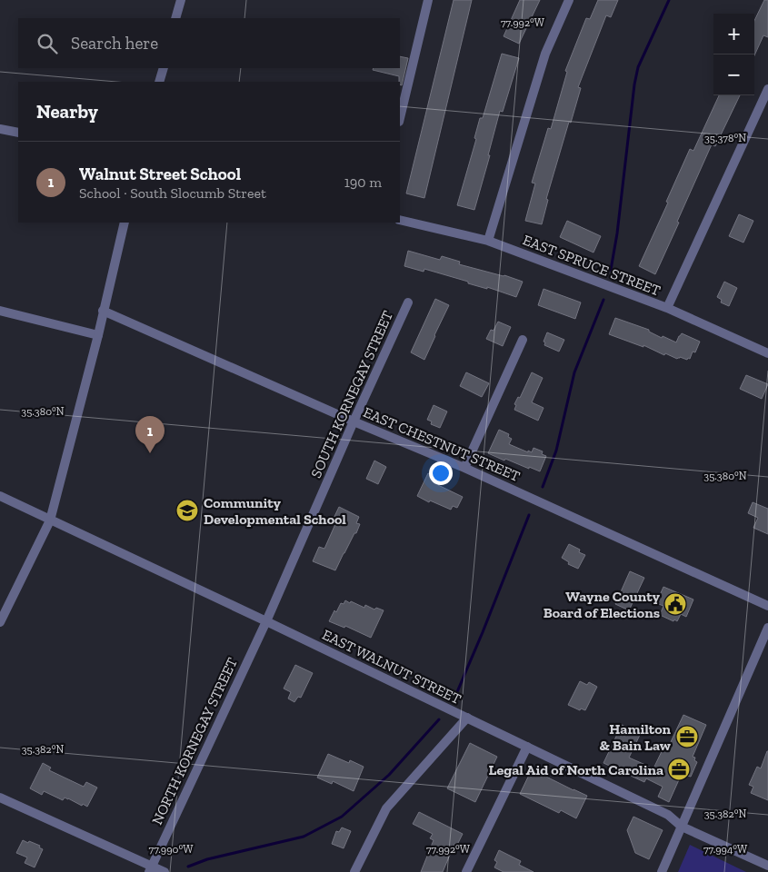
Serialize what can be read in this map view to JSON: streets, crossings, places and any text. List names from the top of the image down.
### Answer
{
  "streets": {
    "street": [
      "EAST SPRUCE STREET",
      "SOUTH KORNEGAY STREET",
      "EAST CHESTNUT STREET",
      "EAST WALNUT STREET",
      "NORTH KORNEGAY STREET"
    ]
  },
  "crossings": [
    ["SOUTH KORNEGAY STREET", "EAST CHESTNUT STREET"],
    ["SOUTH KORNEGAY STREET", "EAST WALNUT STREET"],
    ["SOUTH KORNEGAY STREET", "NORTH KORNEGAY STREET"],
    ["EAST WALNUT STREET", "NORTH KORNEGAY STREET"]
  ],
  "places": {
    "school or university": ["Community Developmental School"],
    "public building": ["Wayne County Board of Elections"],
    "office": ["Hamilton & Bain Law", "Legal Aid of North Carolina"]
  },
  "page": {
    "map_buttons": ["+", "−"],
    "search": "Search here",
    "heading": "Nearby",
    "list": [
      {
        "mark": "1",
        "name": "Walnut Street School",
        "note": "School · South Slocumb Street",
        "value": "190 m"
      }
    ],
    "pins": "1"
  },
  "coordinates": [
    "77.992°W",
    "35.378°N",
    "35.380°N",
    "35.382°N",
    "77.990°W",
    "77.994°W"
  ]
}
